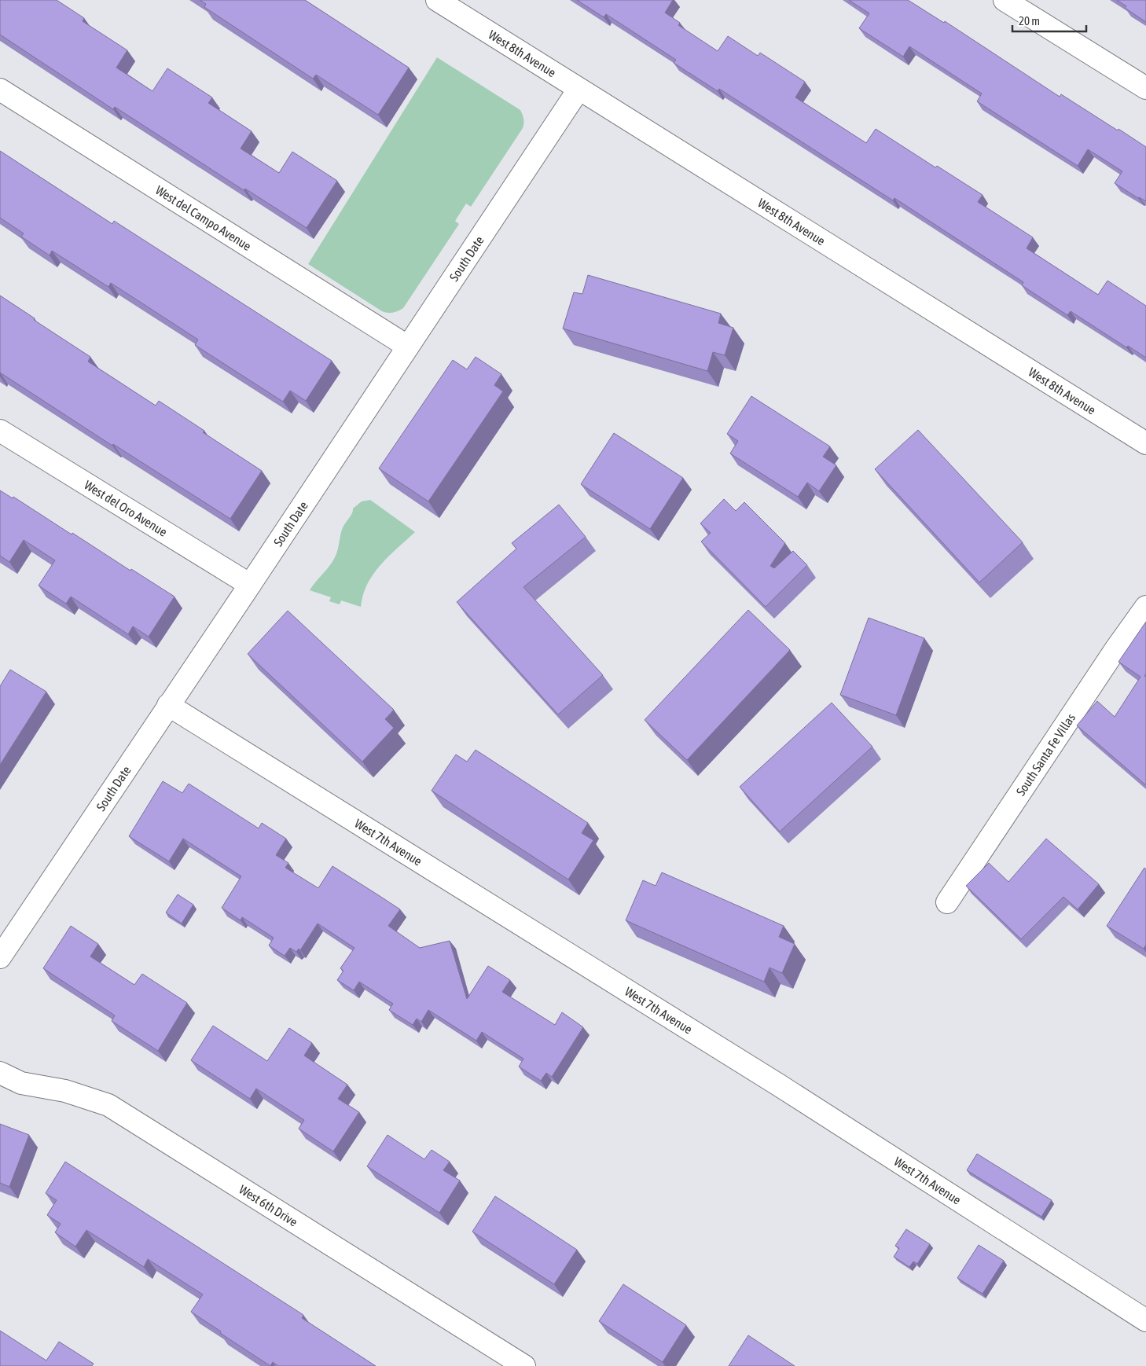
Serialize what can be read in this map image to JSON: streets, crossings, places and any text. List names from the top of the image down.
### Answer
{
  "streets": {
    "street": [
      "West 8th Avenue",
      "West del Campo Avenue",
      "South Date",
      "West del Oro Avenue",
      "South Santa Fe Villas",
      "West 7th Avenue",
      "West 6th Drive"
    ]
  },
  "crossings": [
    ["West 8th Avenue", "South Date"],
    ["West del Campo Avenue", "South Date"],
    ["South Date", "West del Oro Avenue"],
    ["South Date", "West 7th Avenue"]
  ],
  "scale_bar": "20 m"
}
